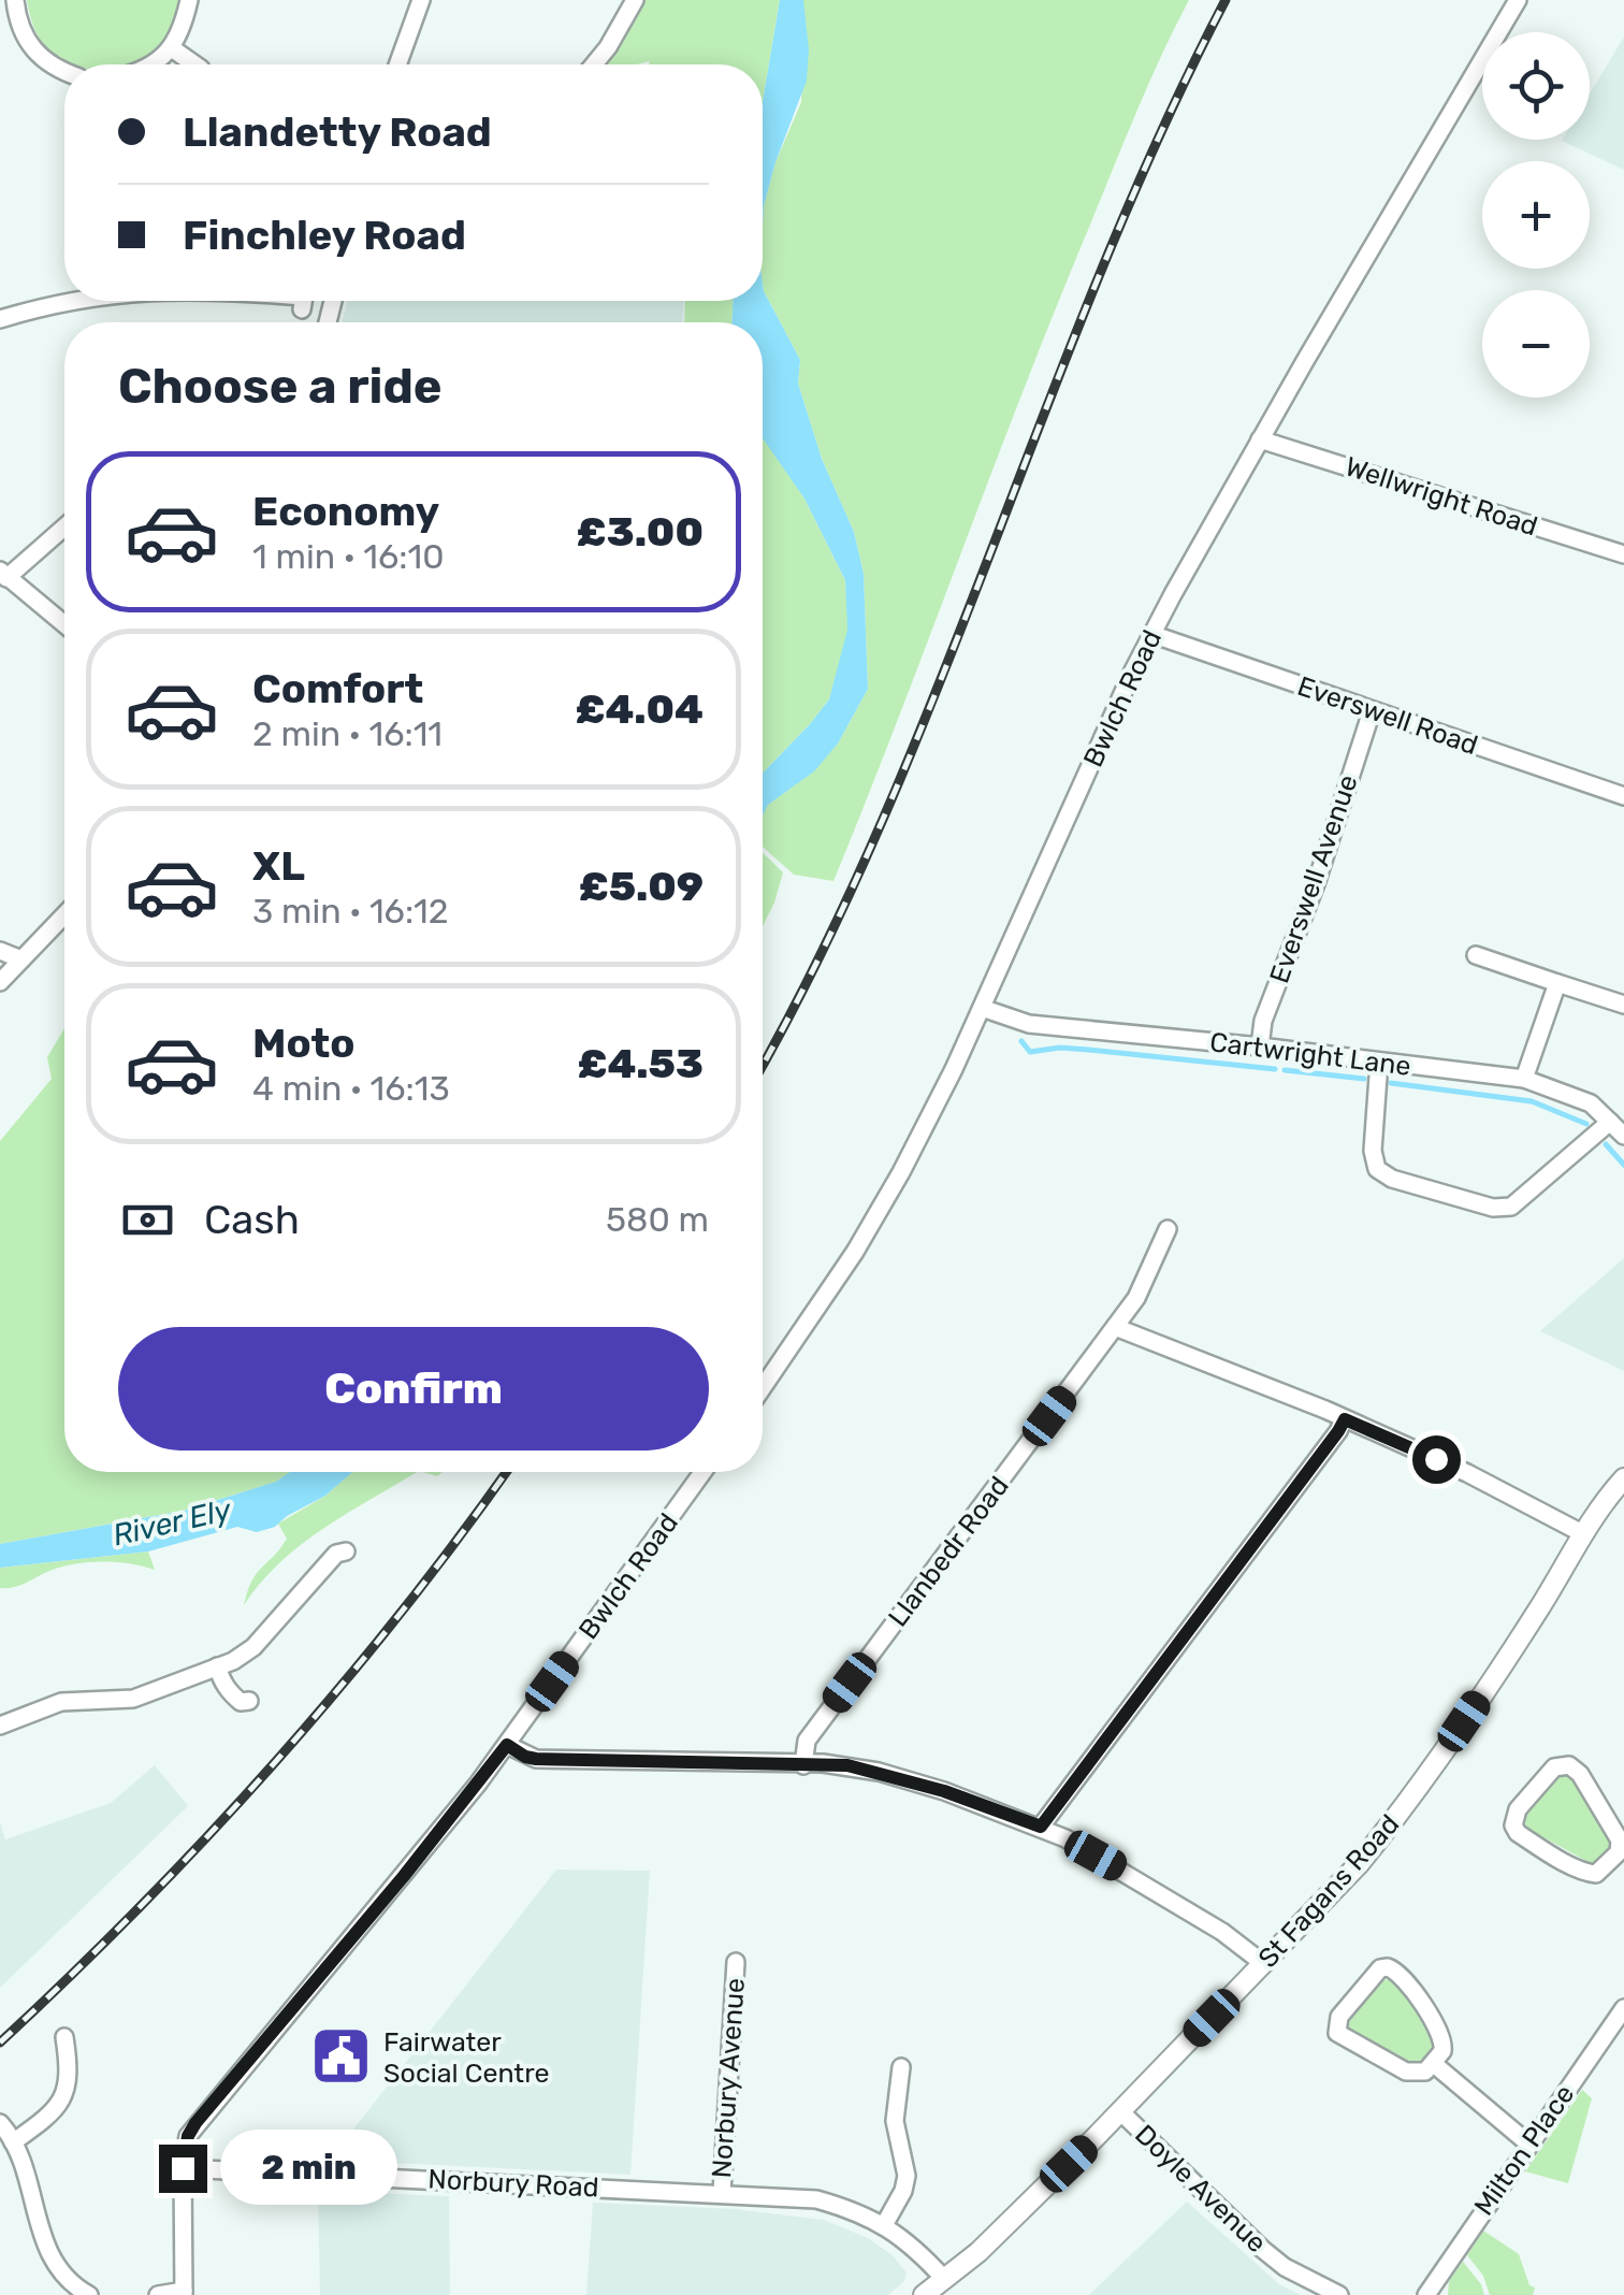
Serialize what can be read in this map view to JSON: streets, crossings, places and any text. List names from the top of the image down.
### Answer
{
  "streets": {
    "street": [
      "Wellwright Road",
      "Bwlch Road",
      "Everswell Road",
      "Everswell Avenue",
      "Cartwright Lane",
      "Llanbedr Road",
      "St Fagans Road",
      "Norbury Avenue",
      "Milton Place",
      "Norbury Road",
      "Doyle Avenue"
    ]
  },
  "crossings": [
    ["Wellwright Road", "Bwlch Road"],
    ["Bwlch Road", "Everswell Road"],
    ["Bwlch Road", "Cartwright Lane"],
    ["Bwlch Road", "Norbury Road"],
    ["Everswell Road", "Everswell Avenue"],
    ["Everswell Avenue", "Cartwright Lane"],
    ["St Fagans Road", "Norbury Road"],
    ["St Fagans Road", "Doyle Avenue"],
    ["Norbury Avenue", "Norbury Road"]
  ],
  "water": ["River Ely"],
  "places": {
    "public building": ["Fairwater Social Centre"]
  },
  "page": {
    "map_buttons": ["+", "−"],
    "banner": ["Llandetty Road", "Finchley Road"],
    "heading": "Choose a ride",
    "list": [
      {
        "name": "Economy",
        "note": "1 min · 16:10",
        "value": "£3.00"
      },
      {
        "name": "Comfort",
        "note": "2 min · 16:11",
        "value": "£4.04"
      },
      {
        "name": "XL",
        "note": "3 min · 16:12",
        "value": "£5.09"
      },
      {
        "name": "Moto",
        "note": "4 min · 16:13",
        "value": "£4.53"
      }
    ],
    "pay": ["Cash", "580 m"],
    "buttons": "Confirm",
    "bubble": "2 min"
  }
}
